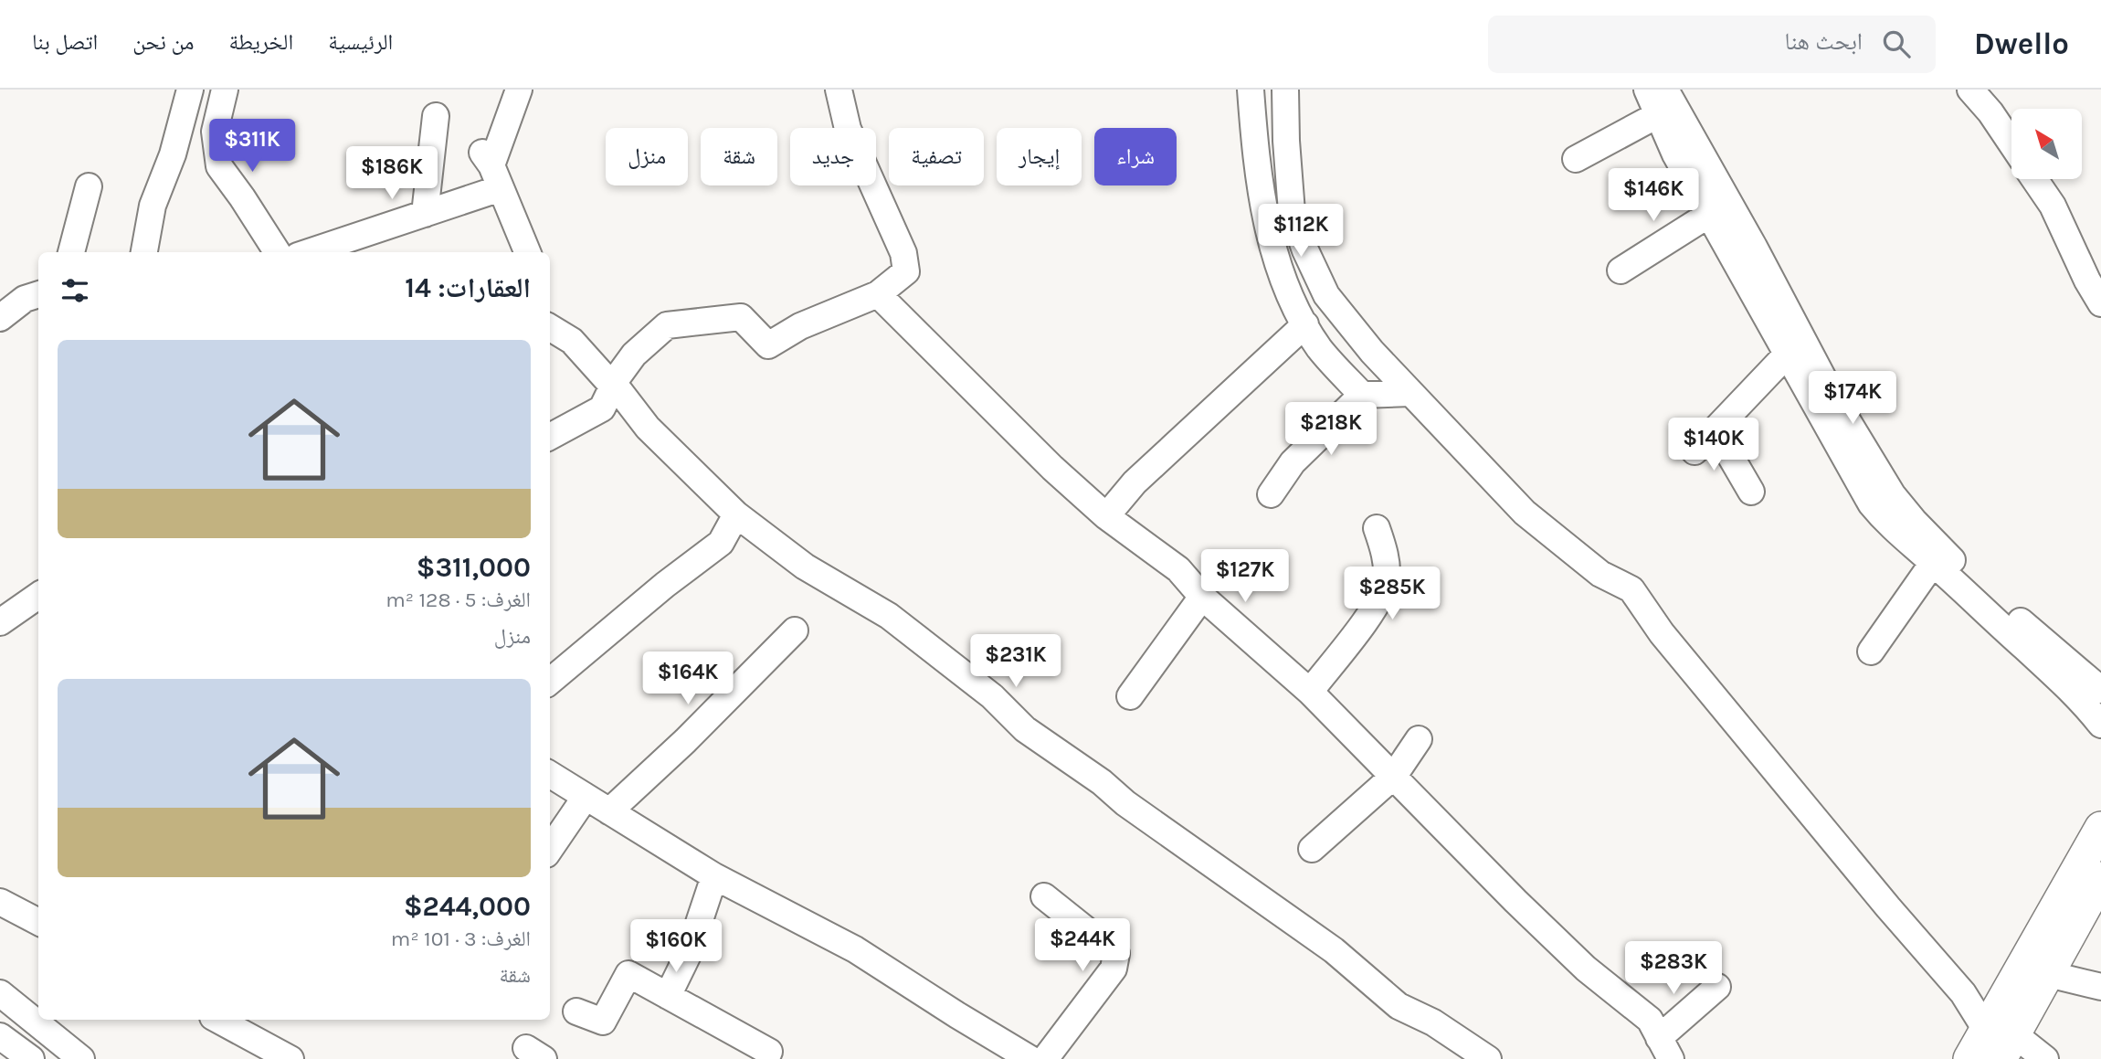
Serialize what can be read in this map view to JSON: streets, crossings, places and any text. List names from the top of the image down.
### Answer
{
  "north": "top left",
  "page": {
    "header": "Dwello",
    "search": "ابحث هنا",
    "nav": [
      "الرئيسية",
      "الخريطة",
      "من نحن",
      "اتصل بنا"
    ],
    "price": [
      "$311K",
      "$186K",
      "$146K",
      "$112K",
      "$174K",
      "$218K",
      "$140K",
      "$127K",
      "$285K",
      "$231K",
      "$164K",
      "$244K",
      "$160K",
      "$283K"
    ],
    "chip": [
      "شراء",
      "إيجار",
      "تصفية",
      "جديد",
      "شقة",
      "منزل"
    ],
    "heading": "العقارات: 14",
    "list": [
      {
        "name": "$311,000",
        "note": "الغرف: 5 · 128 m² · منزل"
      },
      {
        "name": "$244,000",
        "note": "الغرف: 3 · 101 m² · شقة"
      }
    ]
  }
}
